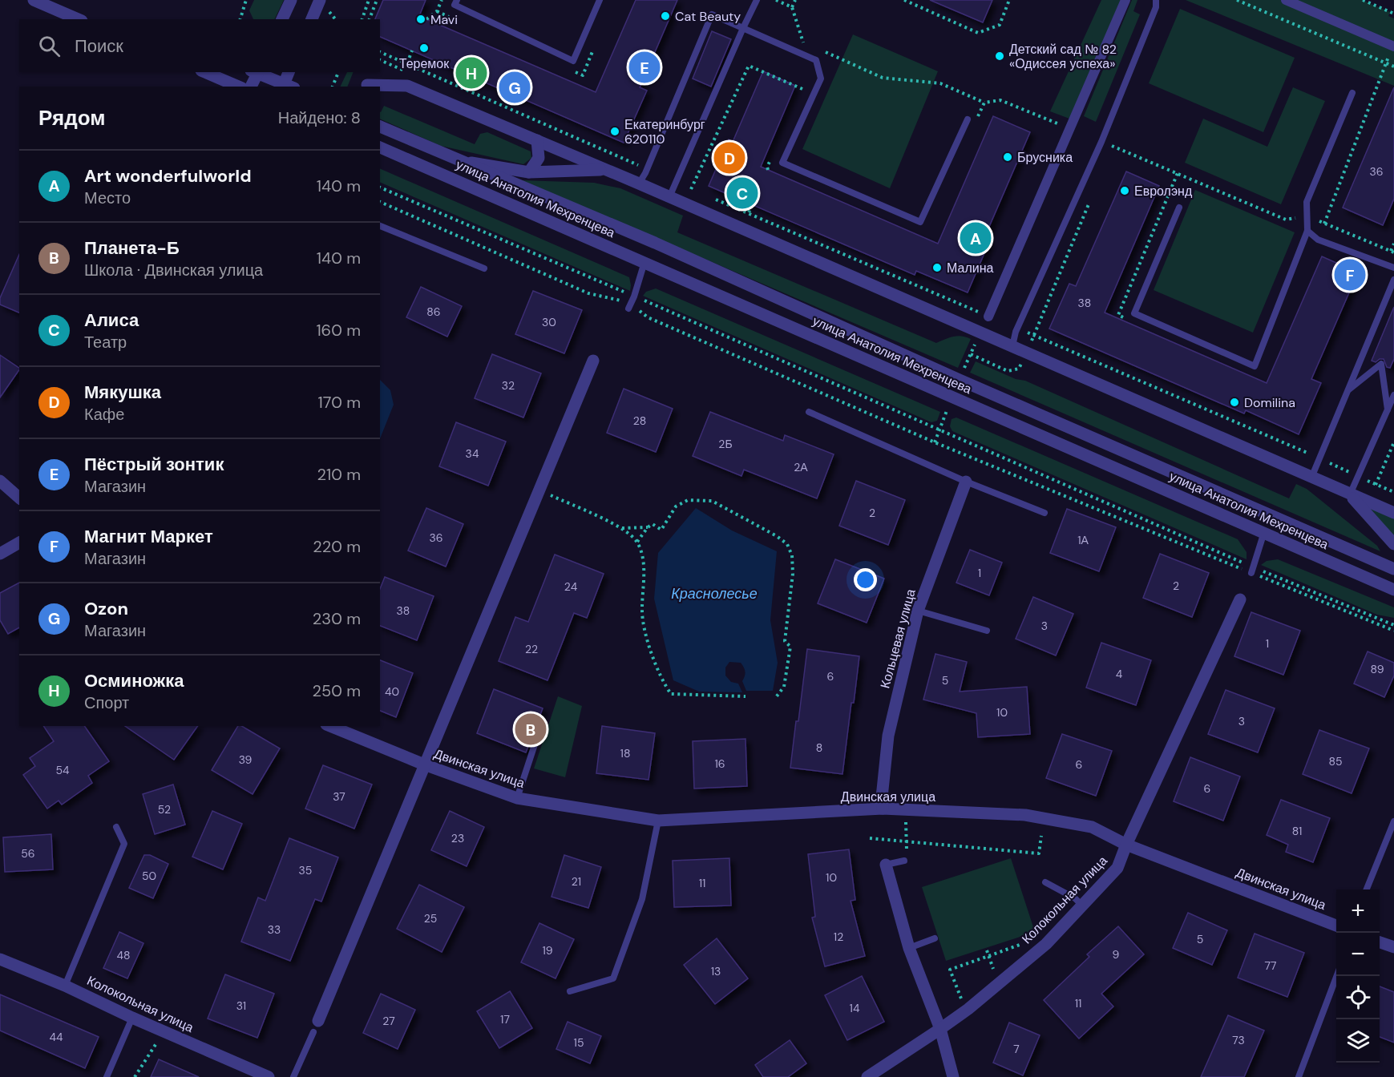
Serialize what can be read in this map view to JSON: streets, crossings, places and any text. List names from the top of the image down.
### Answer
{
  "streets": {
    "street": [
      "улица Анатолия Мехренцева",
      "Кольцевая улица",
      "Двинская улица",
      "Колокольная улица"
    ]
  },
  "crossings": [
    ["Кольцевая улица", "Двинская улица"],
    ["Двинская улица", "Колокольная улица"]
  ],
  "water": ["Краснолесье"],
  "places": [
    "Cat Beauty",
    "Mavi",
    "Теремок",
    "Детский сад № 82 «Одиссея успеха»",
    "Екатеринбург 620110",
    "Брусника",
    "Евролэнд",
    "Малина",
    "Domilina"
  ],
  "house_numbers": [
    "36",
    "38",
    "86",
    "30",
    "32",
    "28",
    "2Б",
    "34",
    "2А",
    "2",
    "36",
    "1А",
    "1",
    "2",
    "24",
    "38",
    "3",
    "1",
    "22",
    "89",
    "4",
    "6",
    "5",
    "40",
    "10",
    "3",
    "8",
    "18",
    "39",
    "85",
    "16",
    "6",
    "54",
    "6",
    "37",
    "52",
    "81",
    "23",
    "56",
    "35",
    "50",
    "10",
    "21",
    "11",
    "25",
    "33",
    "12",
    "5",
    "19",
    "9",
    "48",
    "77",
    "13",
    "11",
    "31",
    "14",
    "17",
    "27",
    "44",
    "73",
    "15",
    "7"
  ],
  "page": {
    "search": "Поиск",
    "pins": [
      "E",
      "H",
      "G",
      "D",
      "C",
      "A",
      "F",
      "B"
    ],
    "heading": ["Рядом", "Найдено: 8"],
    "list": [
      {
        "mark": "A",
        "name": "Art wonderfulworld",
        "note": "Место",
        "value": "140 m"
      },
      {
        "mark": "B",
        "name": "Планета-Б",
        "note": "Школа · Двинская улица",
        "value": "140 m"
      },
      {
        "mark": "C",
        "name": "Алиса",
        "note": "Театр",
        "value": "160 m"
      },
      {
        "mark": "D",
        "name": "Мякушка",
        "note": "Кафе",
        "value": "170 m"
      },
      {
        "mark": "E",
        "name": "Пёстрый зонтик",
        "note": "Магазин",
        "value": "210 m"
      },
      {
        "mark": "F",
        "name": "Магнит Маркет",
        "note": "Магазин",
        "value": "220 m"
      },
      {
        "mark": "G",
        "name": "Ozon",
        "note": "Магазин",
        "value": "230 m"
      },
      {
        "mark": "H",
        "name": "Осминожка",
        "note": "Спорт",
        "value": "250 m"
      }
    ],
    "map_buttons": ["+", "−"]
  }
}
